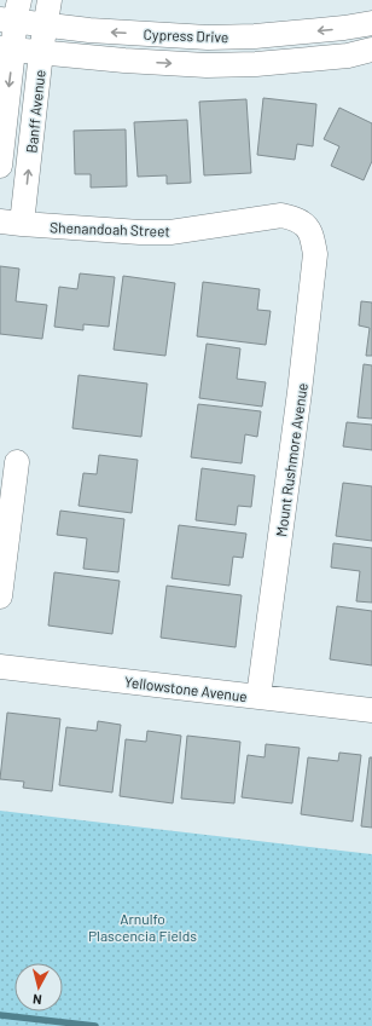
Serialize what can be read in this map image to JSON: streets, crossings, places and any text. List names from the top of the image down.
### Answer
{
  "streets": {
    "street": [
      "Cypress Drive",
      "Banff Avenue",
      "Shenandoah Street",
      "Mount Rushmore Avenue",
      "Yellowstone Avenue"
    ]
  },
  "crossings": [
    ["Cypress Drive", "Banff Avenue"],
    ["Banff Avenue", "Shenandoah Street"],
    ["Shenandoah Street", "Mount Rushmore Avenue"],
    ["Mount Rushmore Avenue", "Yellowstone Avenue"]
  ],
  "parks": ["Arnulfo Plascencia Fields"],
  "north": "bottom"
}
